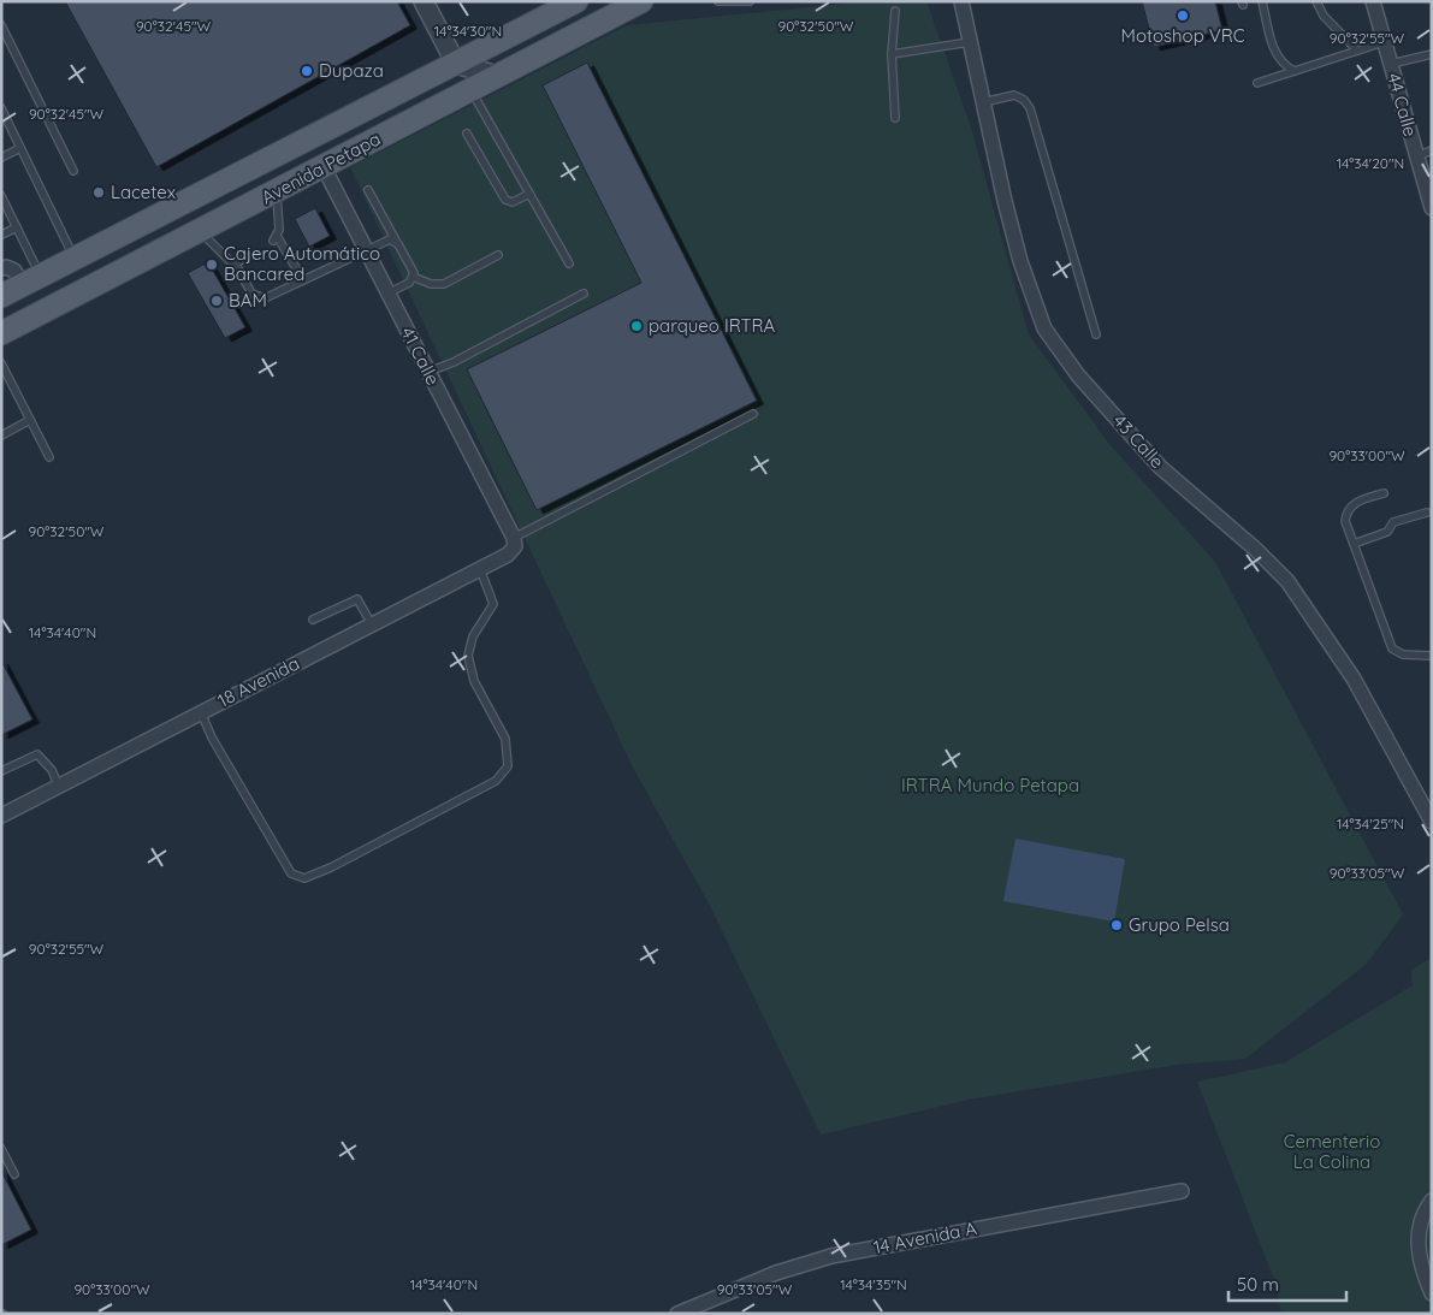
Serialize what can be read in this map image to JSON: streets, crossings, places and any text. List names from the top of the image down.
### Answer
{
  "streets": {
    "main road": ["Avenida Petapa"],
    "street": [
      "44 Calle",
      "41 Calle",
      "43 Calle",
      "18 Avenida",
      "14 Avenida A"
    ]
  },
  "crossings": [
    ["Avenida Petapa", "41 Calle"],
    ["41 Calle", "18 Avenida"]
  ],
  "parks": ["IRTRA Mundo Petapa", "Cementerio La Colina"],
  "places": [
    "Motoshop VRC",
    "Dupaza",
    "Lacetex",
    "Cajero Automático Bancared",
    "BAM",
    "parqueo IRTRA",
    "Grupo Pelsa"
  ],
  "scale_bar": "50 m",
  "coordinates": [
    "90°32'45\"W",
    "90°32'50\"W",
    "14°34'30\"N",
    "90°32'55\"W",
    "14°34'20\"N",
    "90°33'00\"W",
    "14°34'40\"N",
    "14°34'25\"N",
    "90°33'05\"W",
    "14°34'35\"N"
  ]
}
